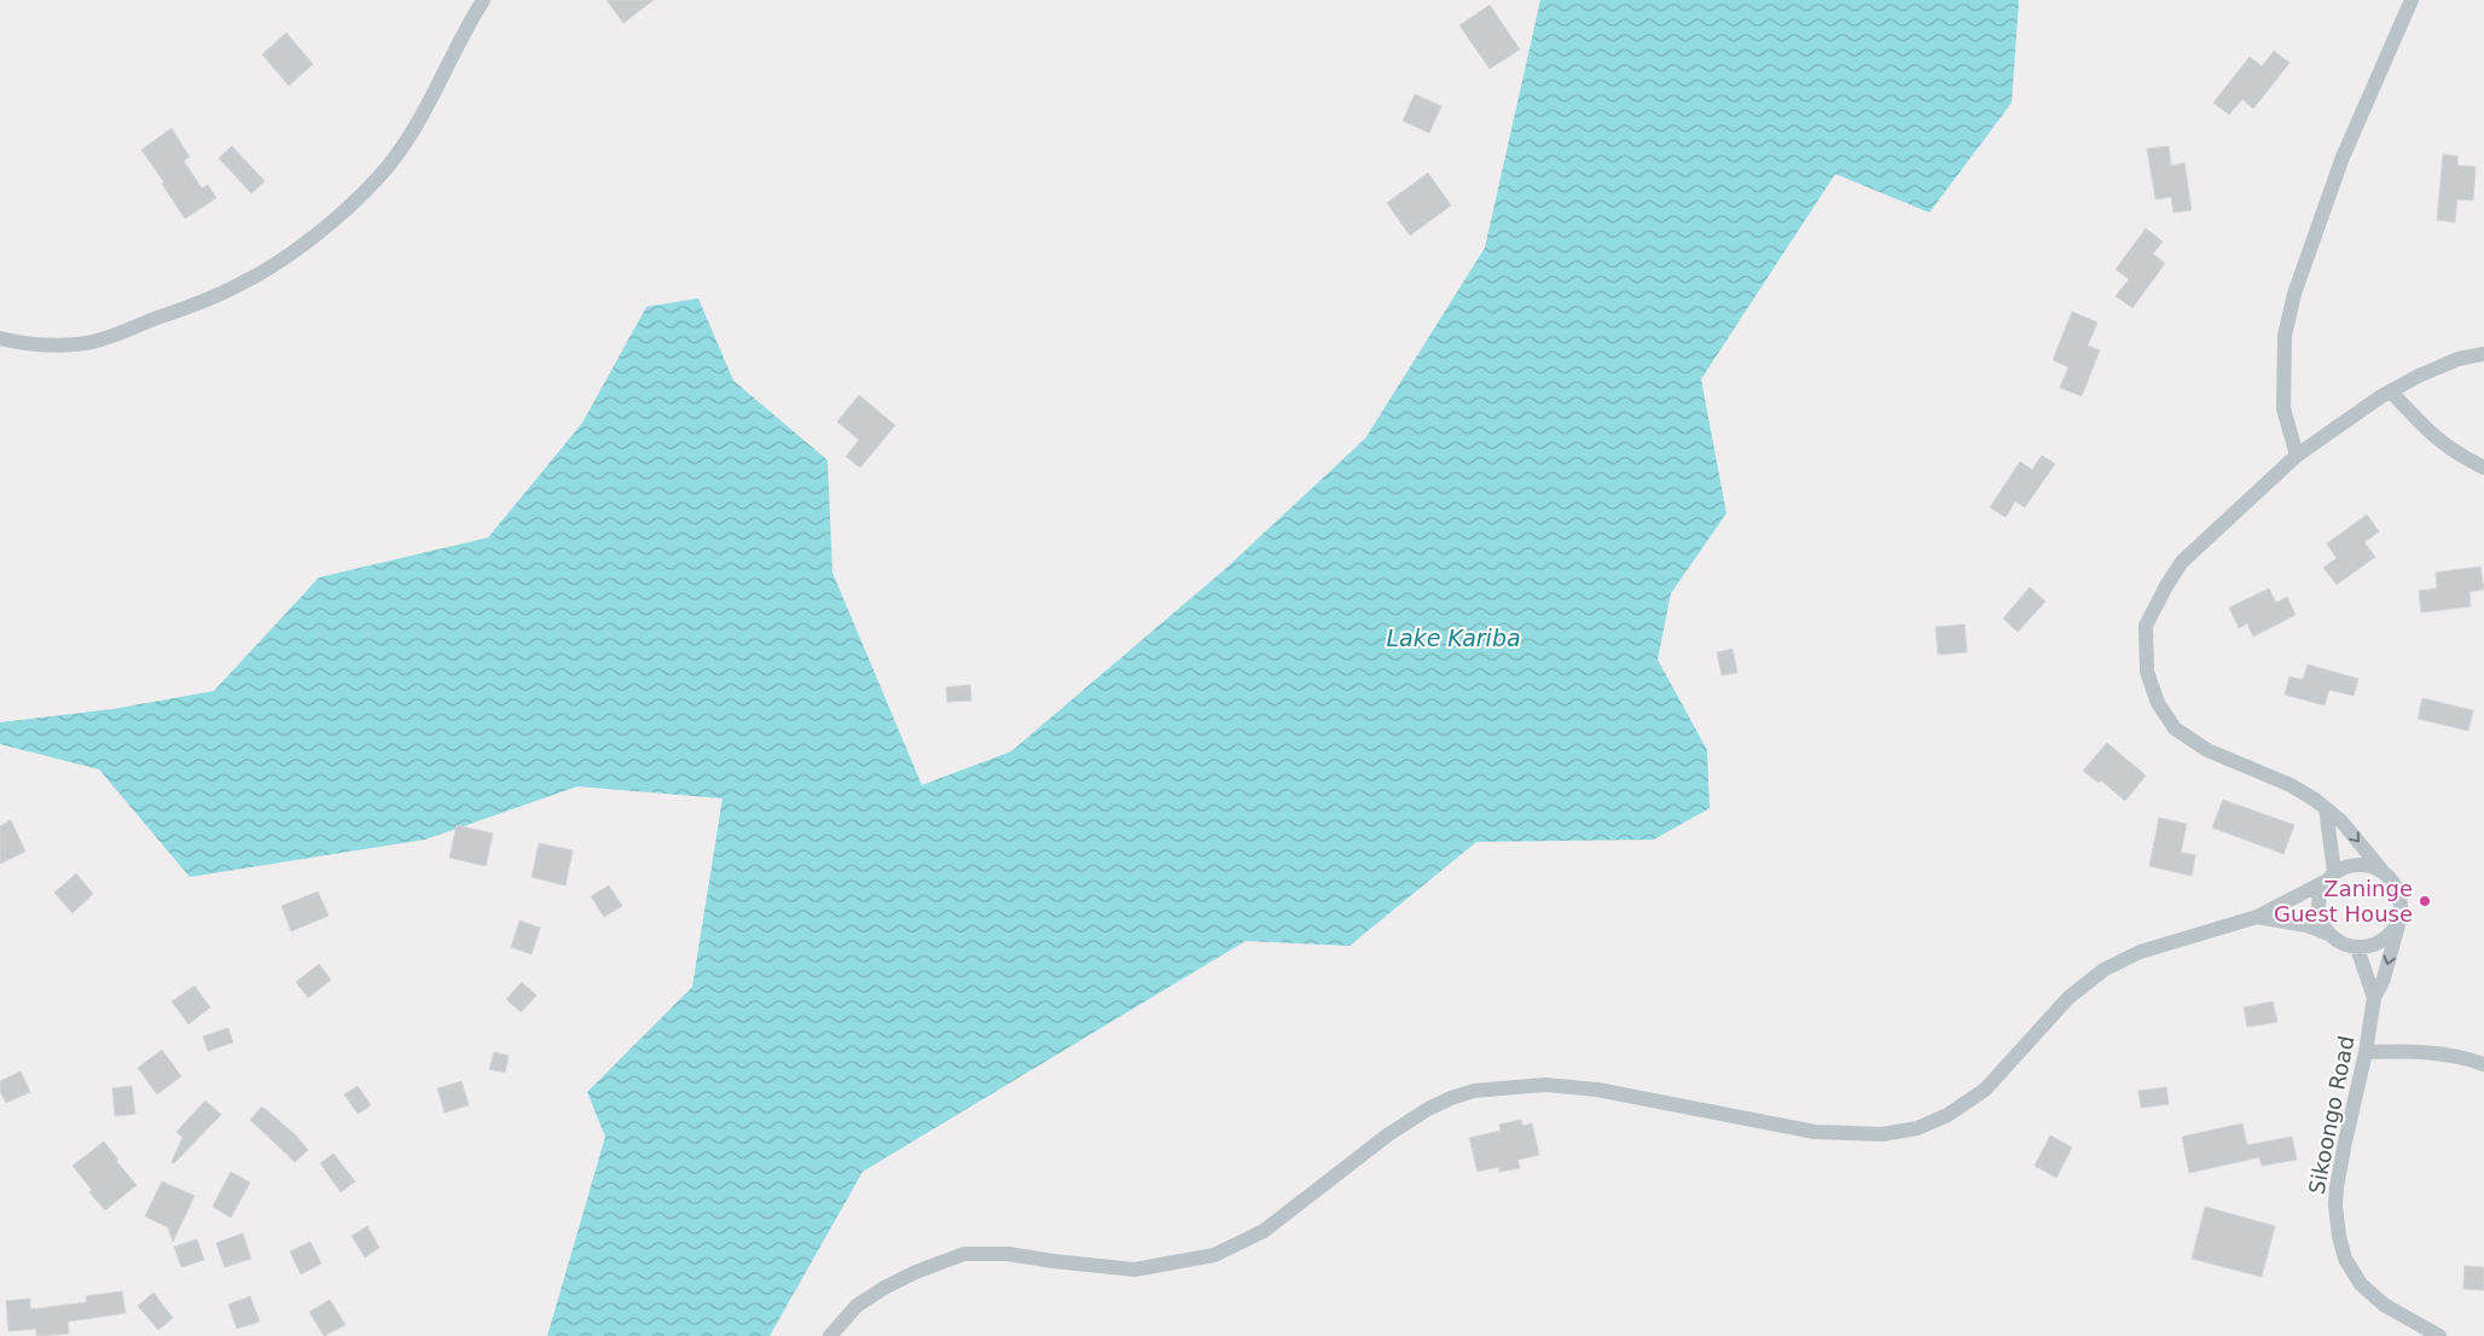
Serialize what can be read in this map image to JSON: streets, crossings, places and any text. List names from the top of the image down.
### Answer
{
  "streets": {
    "street": ["Sikoongo Road"]
  },
  "water": ["Lake Kariba"],
  "places": ["Zaninge Guest House"]
}
